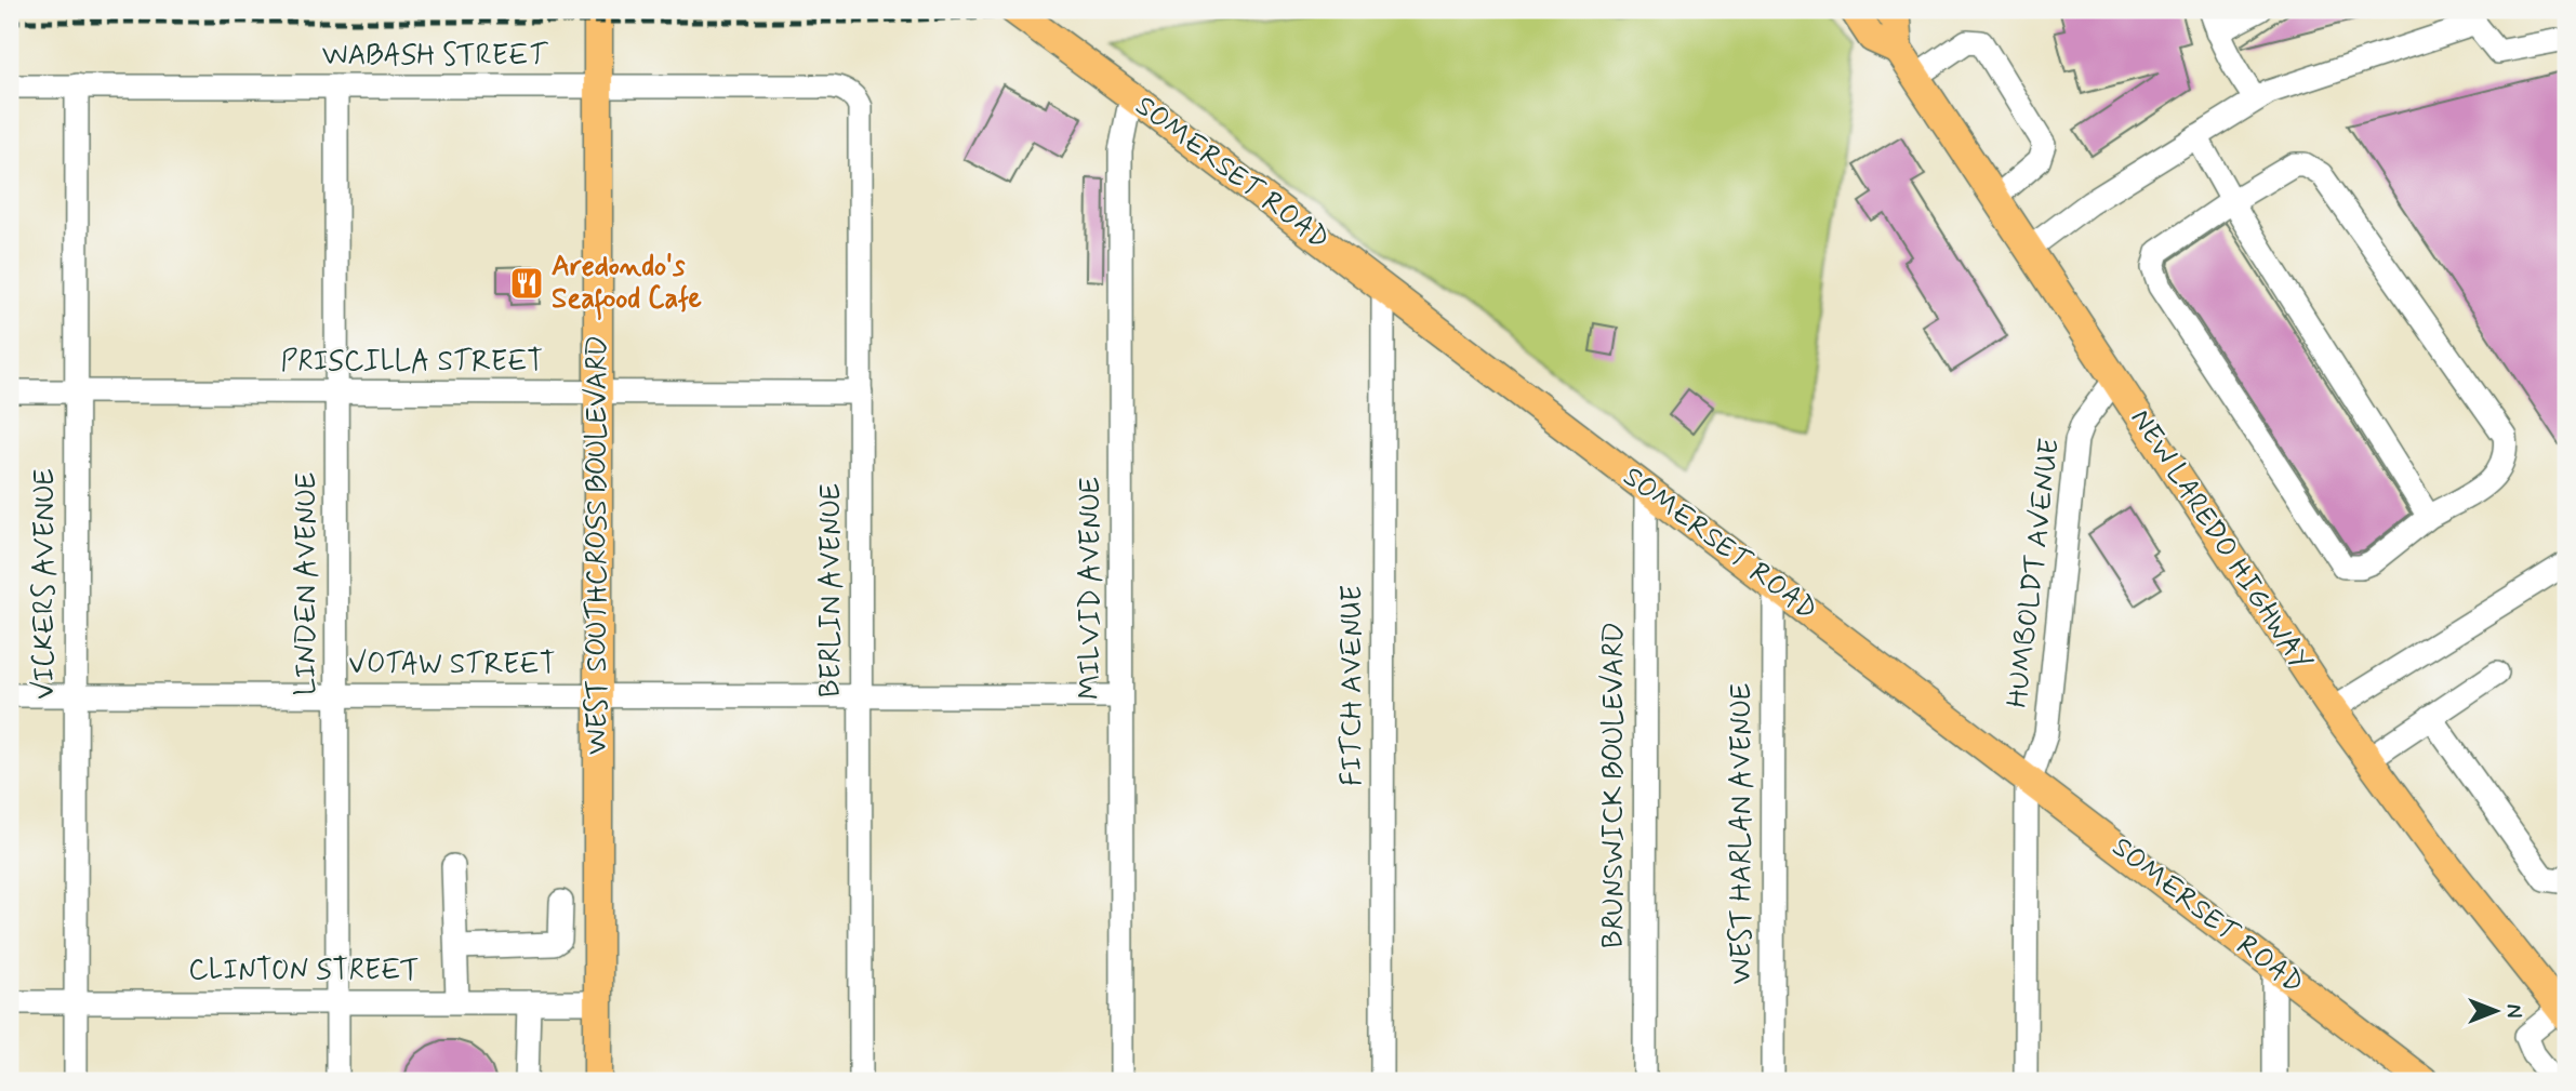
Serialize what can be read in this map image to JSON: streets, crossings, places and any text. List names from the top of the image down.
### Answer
{
  "streets": {
    "main road": ["SOMERSET ROAD", "NEW LAREDO HIGHWAY", "WEST SOUTHCROSS BOULEVARD"],
    "street": [
      "WABASH STREET",
      "PRISCILLA STREET",
      "HUMBOLDT AVENUE",
      "VICKERS AVENUE",
      "LINDEN AVENUE",
      "MILVID AVENUE",
      "BERLIN AVENUE",
      "VOTAW STREET",
      "FITCH AVENUE",
      "BRUNSWICK BOULEVARD",
      "WEST HARLAN AVENUE",
      "CLINTON STREET"
    ]
  },
  "crossings": [
    ["WABASH STREET", "WEST SOUTHCROSS BOULEVARD"],
    ["WABASH STREET", "VICKERS AVENUE"],
    ["WABASH STREET", "LINDEN AVENUE"],
    ["WABASH STREET", "BERLIN AVENUE"],
    ["SOMERSET ROAD", "HUMBOLDT AVENUE"],
    ["SOMERSET ROAD", "MILVID AVENUE"],
    ["SOMERSET ROAD", "FITCH AVENUE"],
    ["SOMERSET ROAD", "BRUNSWICK BOULEVARD"],
    ["SOMERSET ROAD", "WEST HARLAN AVENUE"],
    ["PRISCILLA STREET", "WEST SOUTHCROSS BOULEVARD"],
    ["PRISCILLA STREET", "VICKERS AVENUE"],
    ["PRISCILLA STREET", "LINDEN AVENUE"],
    ["PRISCILLA STREET", "BERLIN AVENUE"],
    ["NEW LAREDO HIGHWAY", "HUMBOLDT AVENUE"],
    ["WEST SOUTHCROSS BOULEVARD", "VOTAW STREET"],
    ["WEST SOUTHCROSS BOULEVARD", "CLINTON STREET"],
    ["VICKERS AVENUE", "VOTAW STREET"],
    ["VICKERS AVENUE", "CLINTON STREET"],
    ["LINDEN AVENUE", "VOTAW STREET"],
    ["LINDEN AVENUE", "CLINTON STREET"],
    ["MILVID AVENUE", "VOTAW STREET"],
    ["BERLIN AVENUE", "VOTAW STREET"]
  ],
  "places": {
    "restaurant": ["Aredondo's Seafood Cafe"]
  },
  "north": "right"
}
